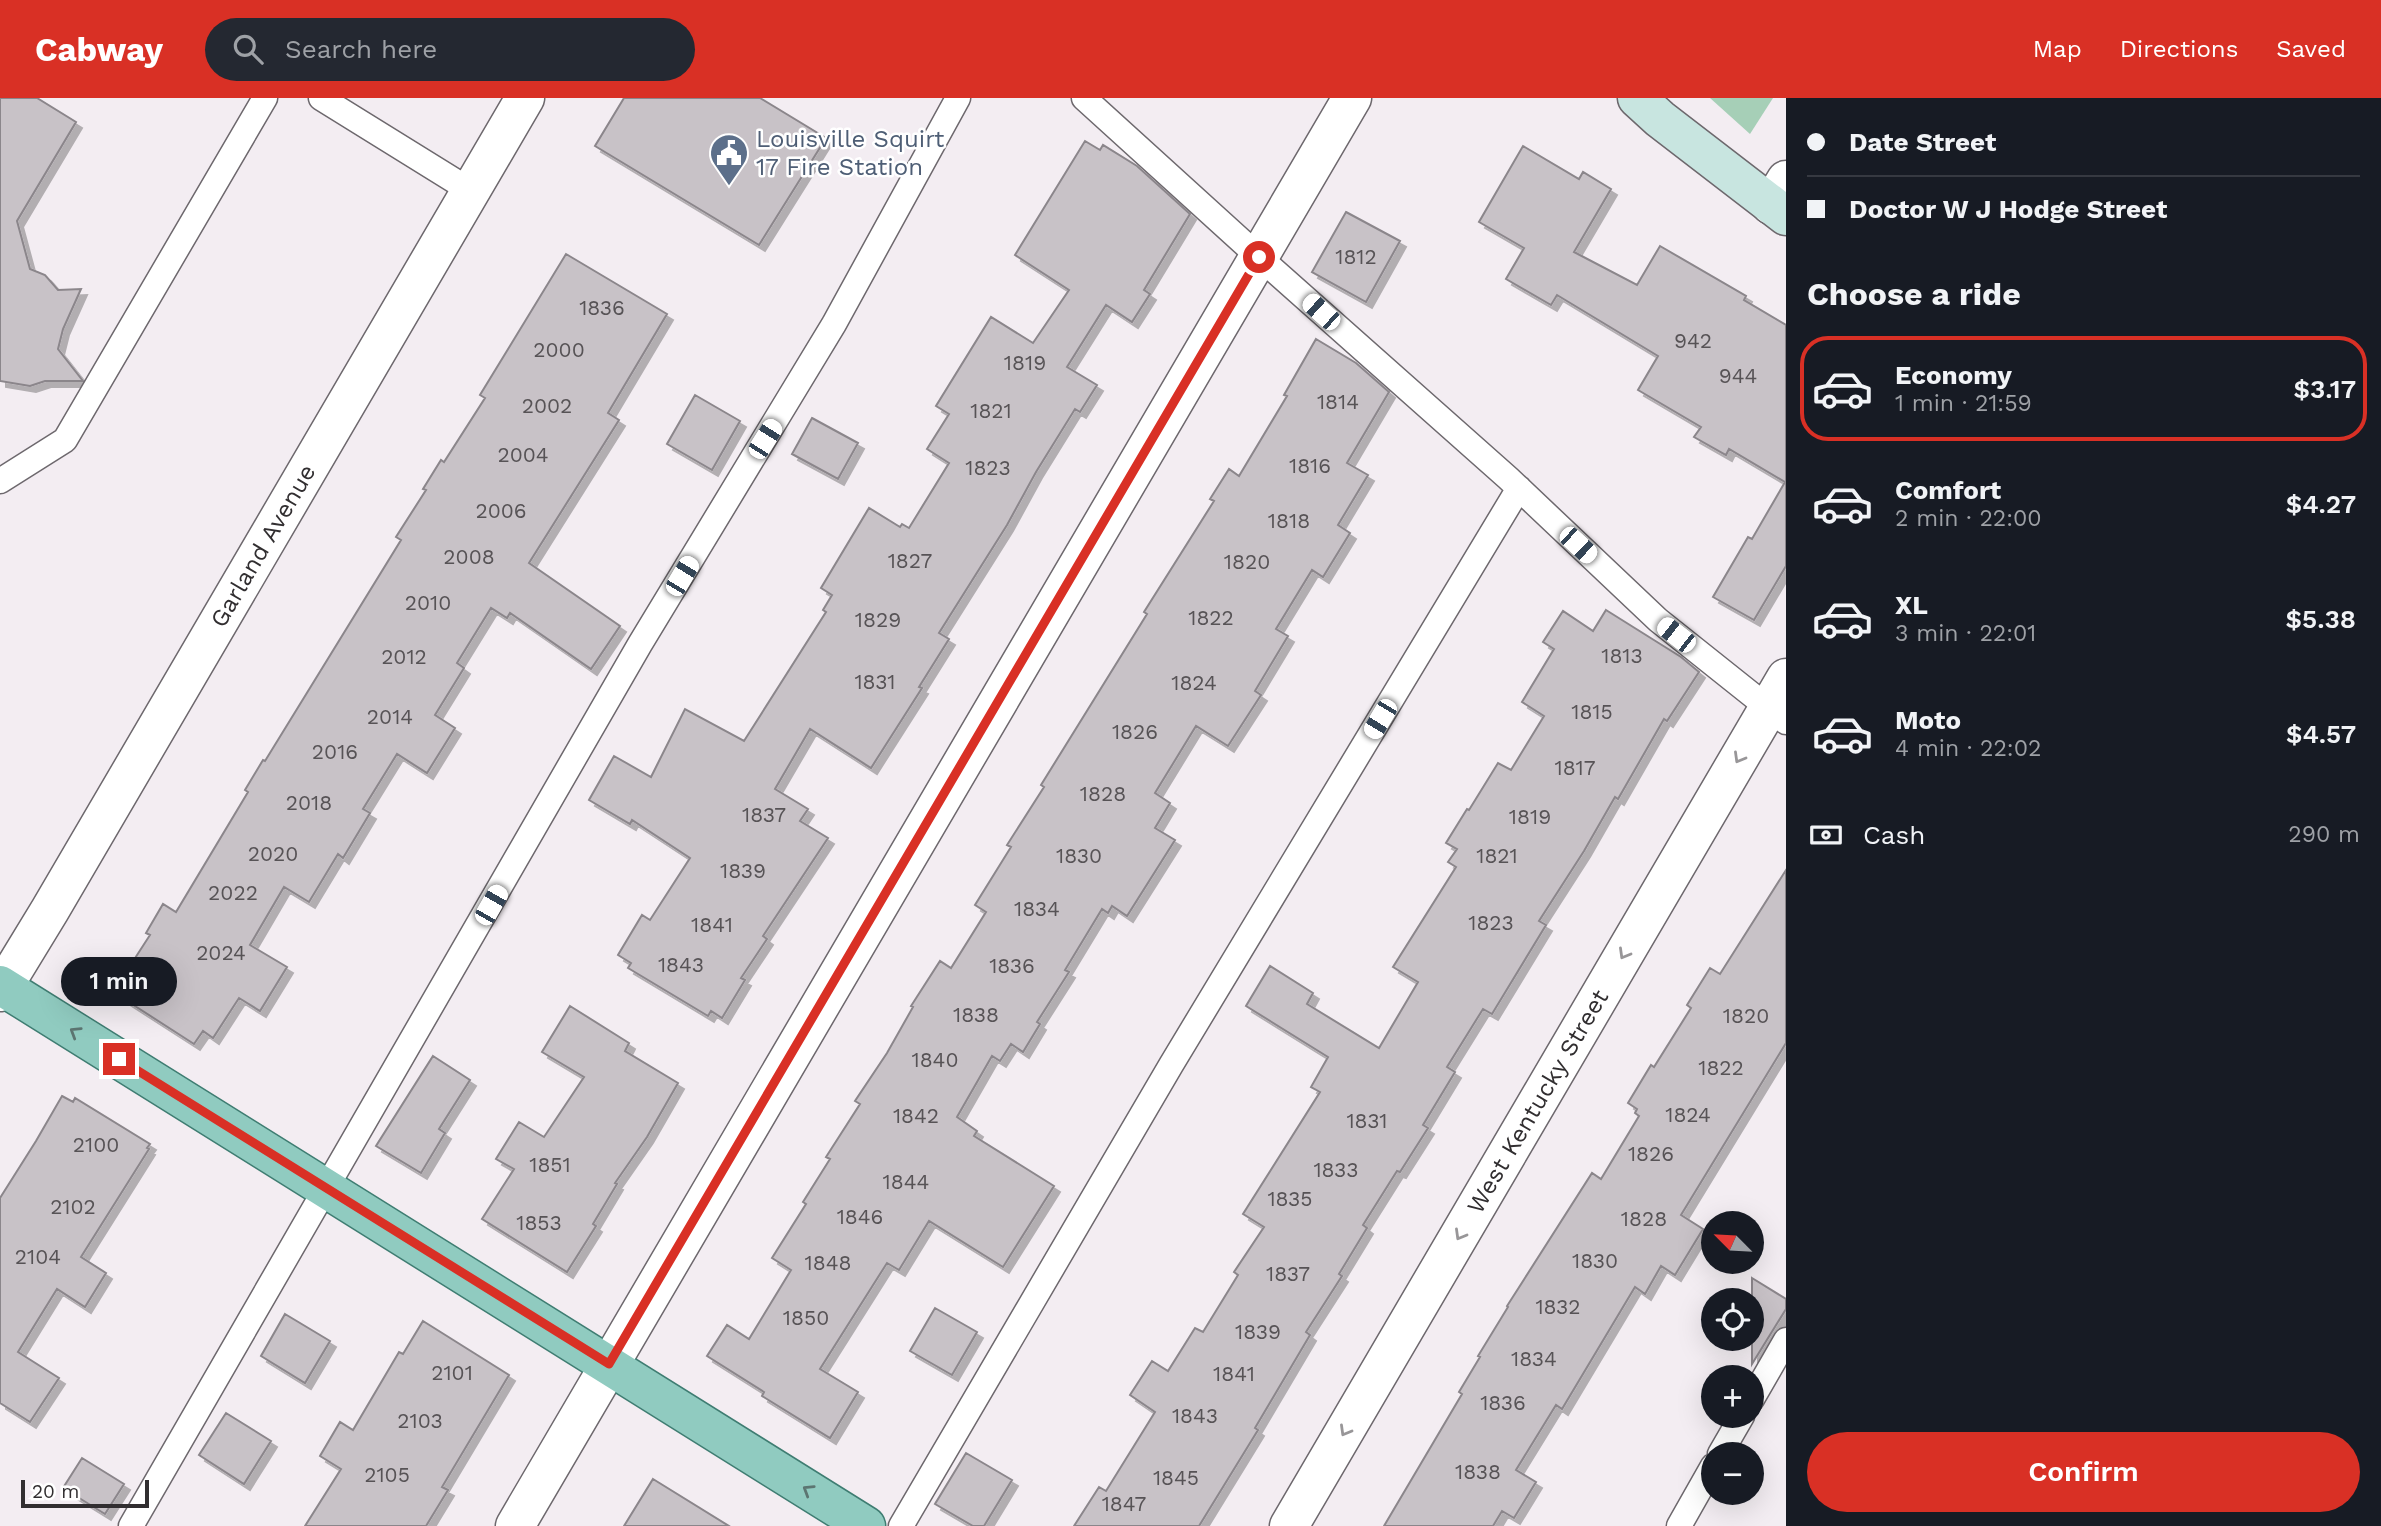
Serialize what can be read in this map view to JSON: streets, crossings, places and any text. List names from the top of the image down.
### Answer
{
  "streets": {
    "street": ["Garland Avenue", "West Kentucky Street"]
  },
  "one_way": ["West Kentucky Street"],
  "places": {
    "public building": ["Louisville Squirt 17 Fire Station"]
  },
  "house_numbers": [
    "1812",
    "1836",
    "942",
    "2000",
    "1819",
    "944",
    "1814",
    "2002",
    "1821",
    "2004",
    "1816",
    "1823",
    "2006",
    "1818",
    "2008",
    "1827",
    "1820",
    "2010",
    "1822",
    "1829",
    "1813",
    "2012",
    "1831",
    "1824",
    "1815",
    "2014",
    "1826",
    "2016",
    "1817",
    "1828",
    "2018",
    "1837",
    "1819",
    "2020",
    "1830",
    "1821",
    "1839",
    "2022",
    "1834",
    "1823",
    "1841",
    "2024",
    "1843",
    "1836",
    "1838",
    "1820",
    "1840",
    "1822",
    "1824",
    "1842",
    "1831",
    "2100",
    "1826",
    "1851",
    "1833",
    "1844",
    "1835",
    "2102",
    "1846",
    "1828",
    "1853",
    "2104",
    "1830",
    "1848",
    "1837",
    "1832",
    "1850",
    "1839",
    "1834",
    "2101",
    "1841",
    "1836",
    "1843",
    "2103",
    "1838",
    "2105",
    "1845",
    "1847"
  ],
  "scale_bar": "20 m",
  "north": "top left",
  "page": {
    "header": "Cabway",
    "search": "Search here",
    "nav": ["Map", "Directions", "Saved"],
    "banner": ["Date Street", "Doctor W J Hodge Street"],
    "heading": "Choose a ride",
    "list": [
      {
        "name": "Economy",
        "note": "1 min · 21:59",
        "value": "$3.17"
      },
      {
        "name": "Comfort",
        "note": "2 min · 22:00",
        "value": "$4.27"
      },
      {
        "name": "XL",
        "note": "3 min · 22:01",
        "value": "$5.38"
      },
      {
        "name": "Moto",
        "note": "4 min · 22:02",
        "value": "$4.57"
      }
    ],
    "pay": ["Cash", "290 m"],
    "bubble": "1 min",
    "map_buttons": ["+", "−"],
    "buttons": "Confirm",
    "scale": "20 m"
  }
}
